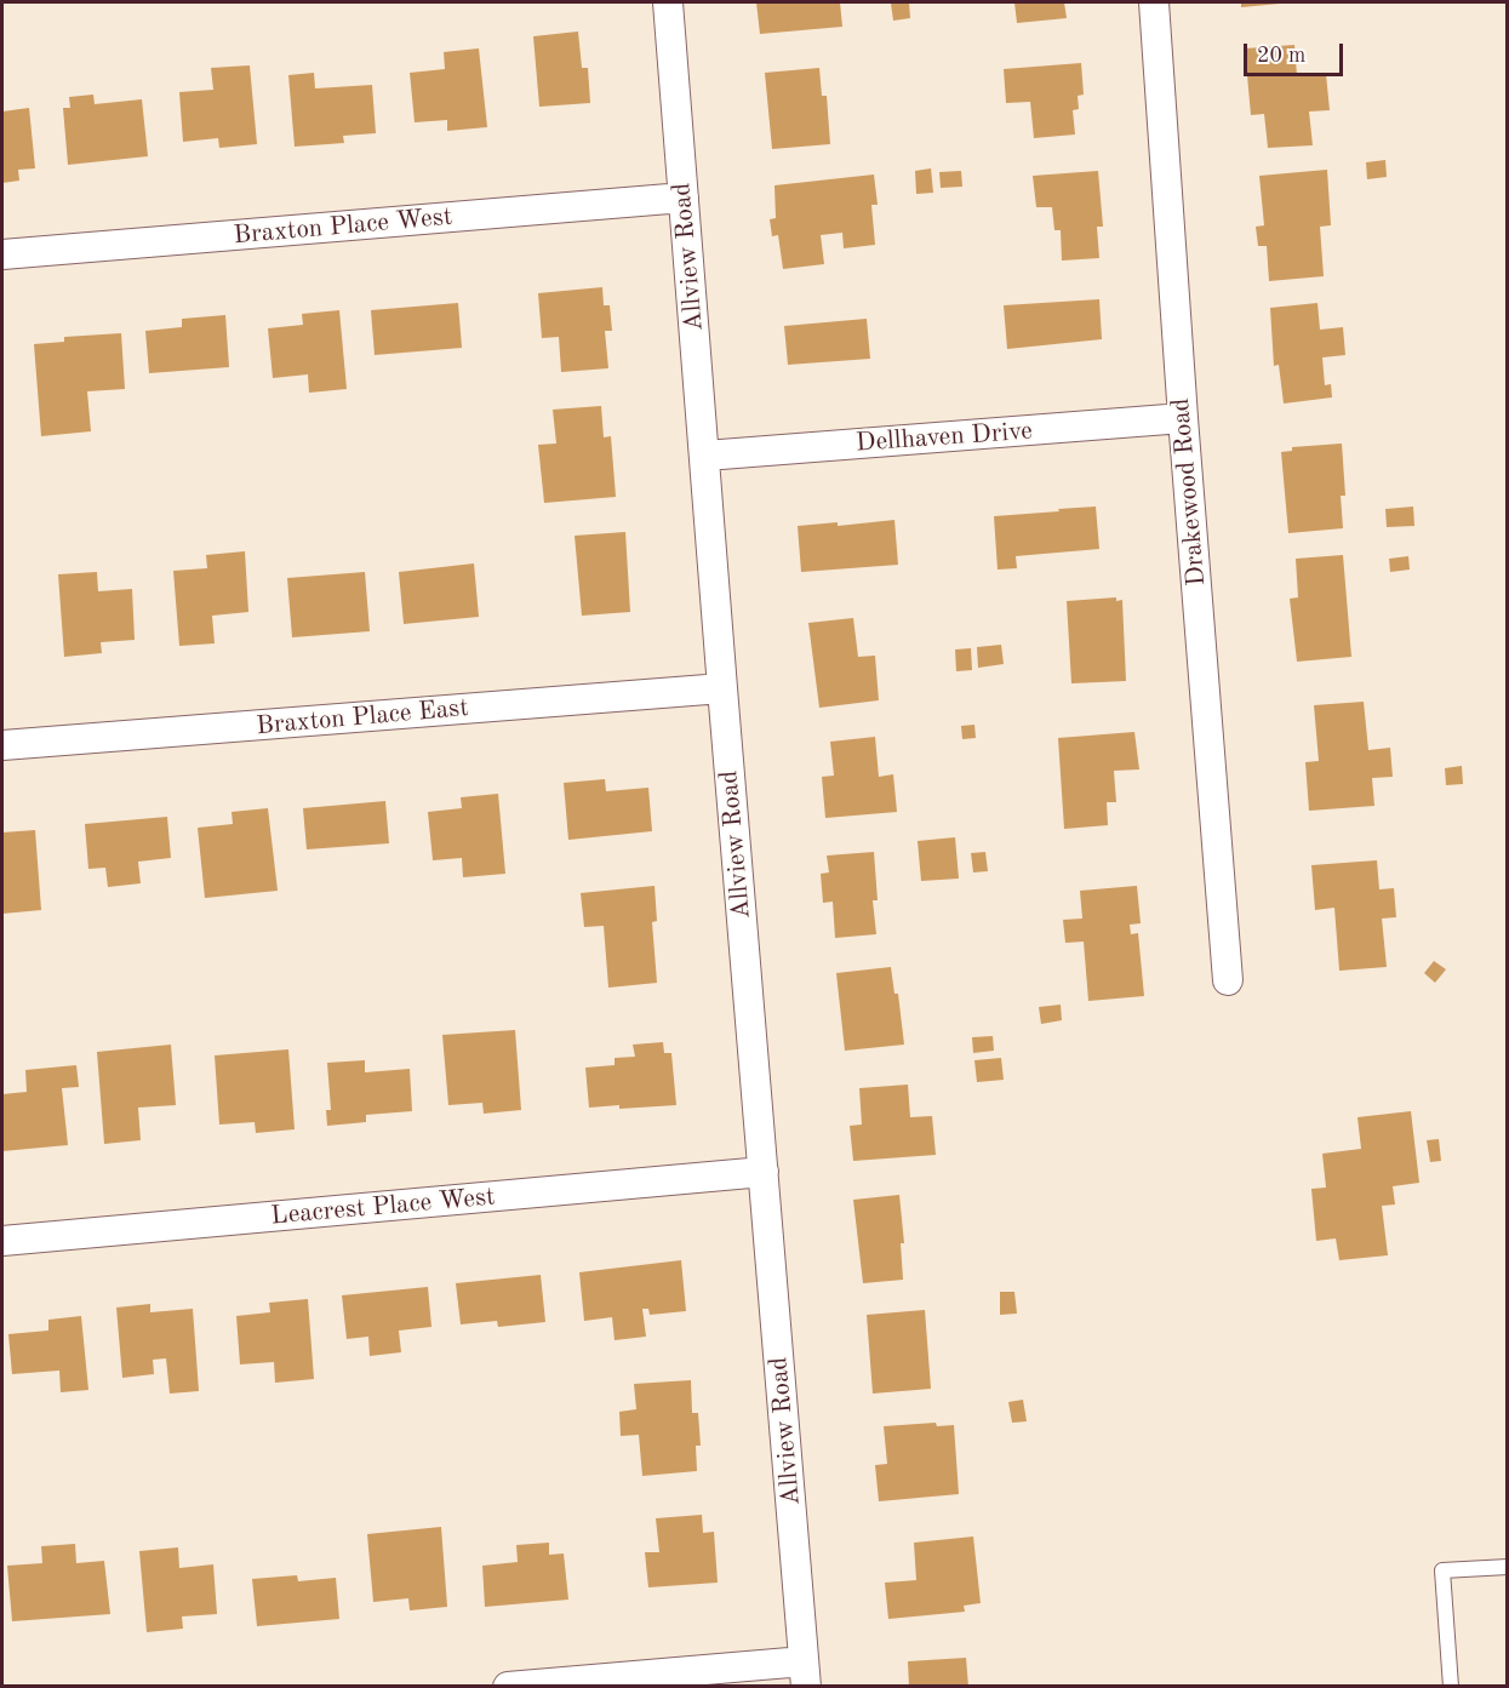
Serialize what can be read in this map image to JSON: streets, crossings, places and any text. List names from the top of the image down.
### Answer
{
  "streets": {
    "street": [
      "Braxton Place West",
      "Allview Road",
      "Dellhaven Drive",
      "Drakewood Road",
      "Braxton Place East",
      "Leacrest Place West"
    ]
  },
  "crossings": [
    ["Braxton Place West", "Allview Road"],
    ["Allview Road", "Dellhaven Drive"],
    ["Allview Road", "Braxton Place East"],
    ["Allview Road", "Leacrest Place West"],
    ["Dellhaven Drive", "Drakewood Road"]
  ],
  "scale_bar": "20 m"
}
